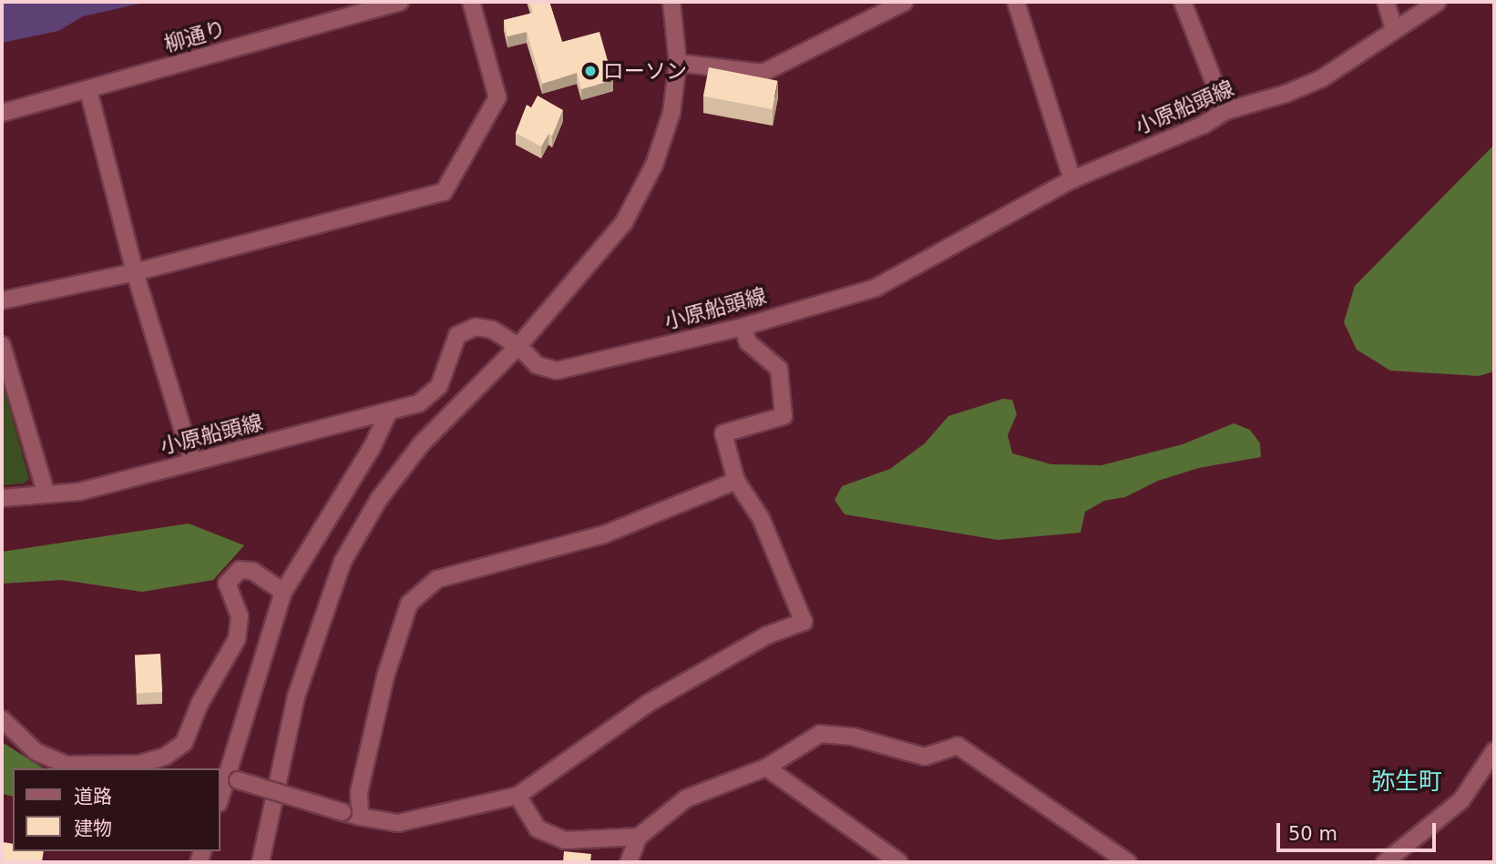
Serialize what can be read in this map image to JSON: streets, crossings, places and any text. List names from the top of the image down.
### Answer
{
  "streets": {
    "street": ["柳通り", "小原船頭線"]
  },
  "districts": ["弥生町"],
  "places": ["ローソン"],
  "legend": ["道路", "建物"],
  "scale_bar": "50 m"
}
